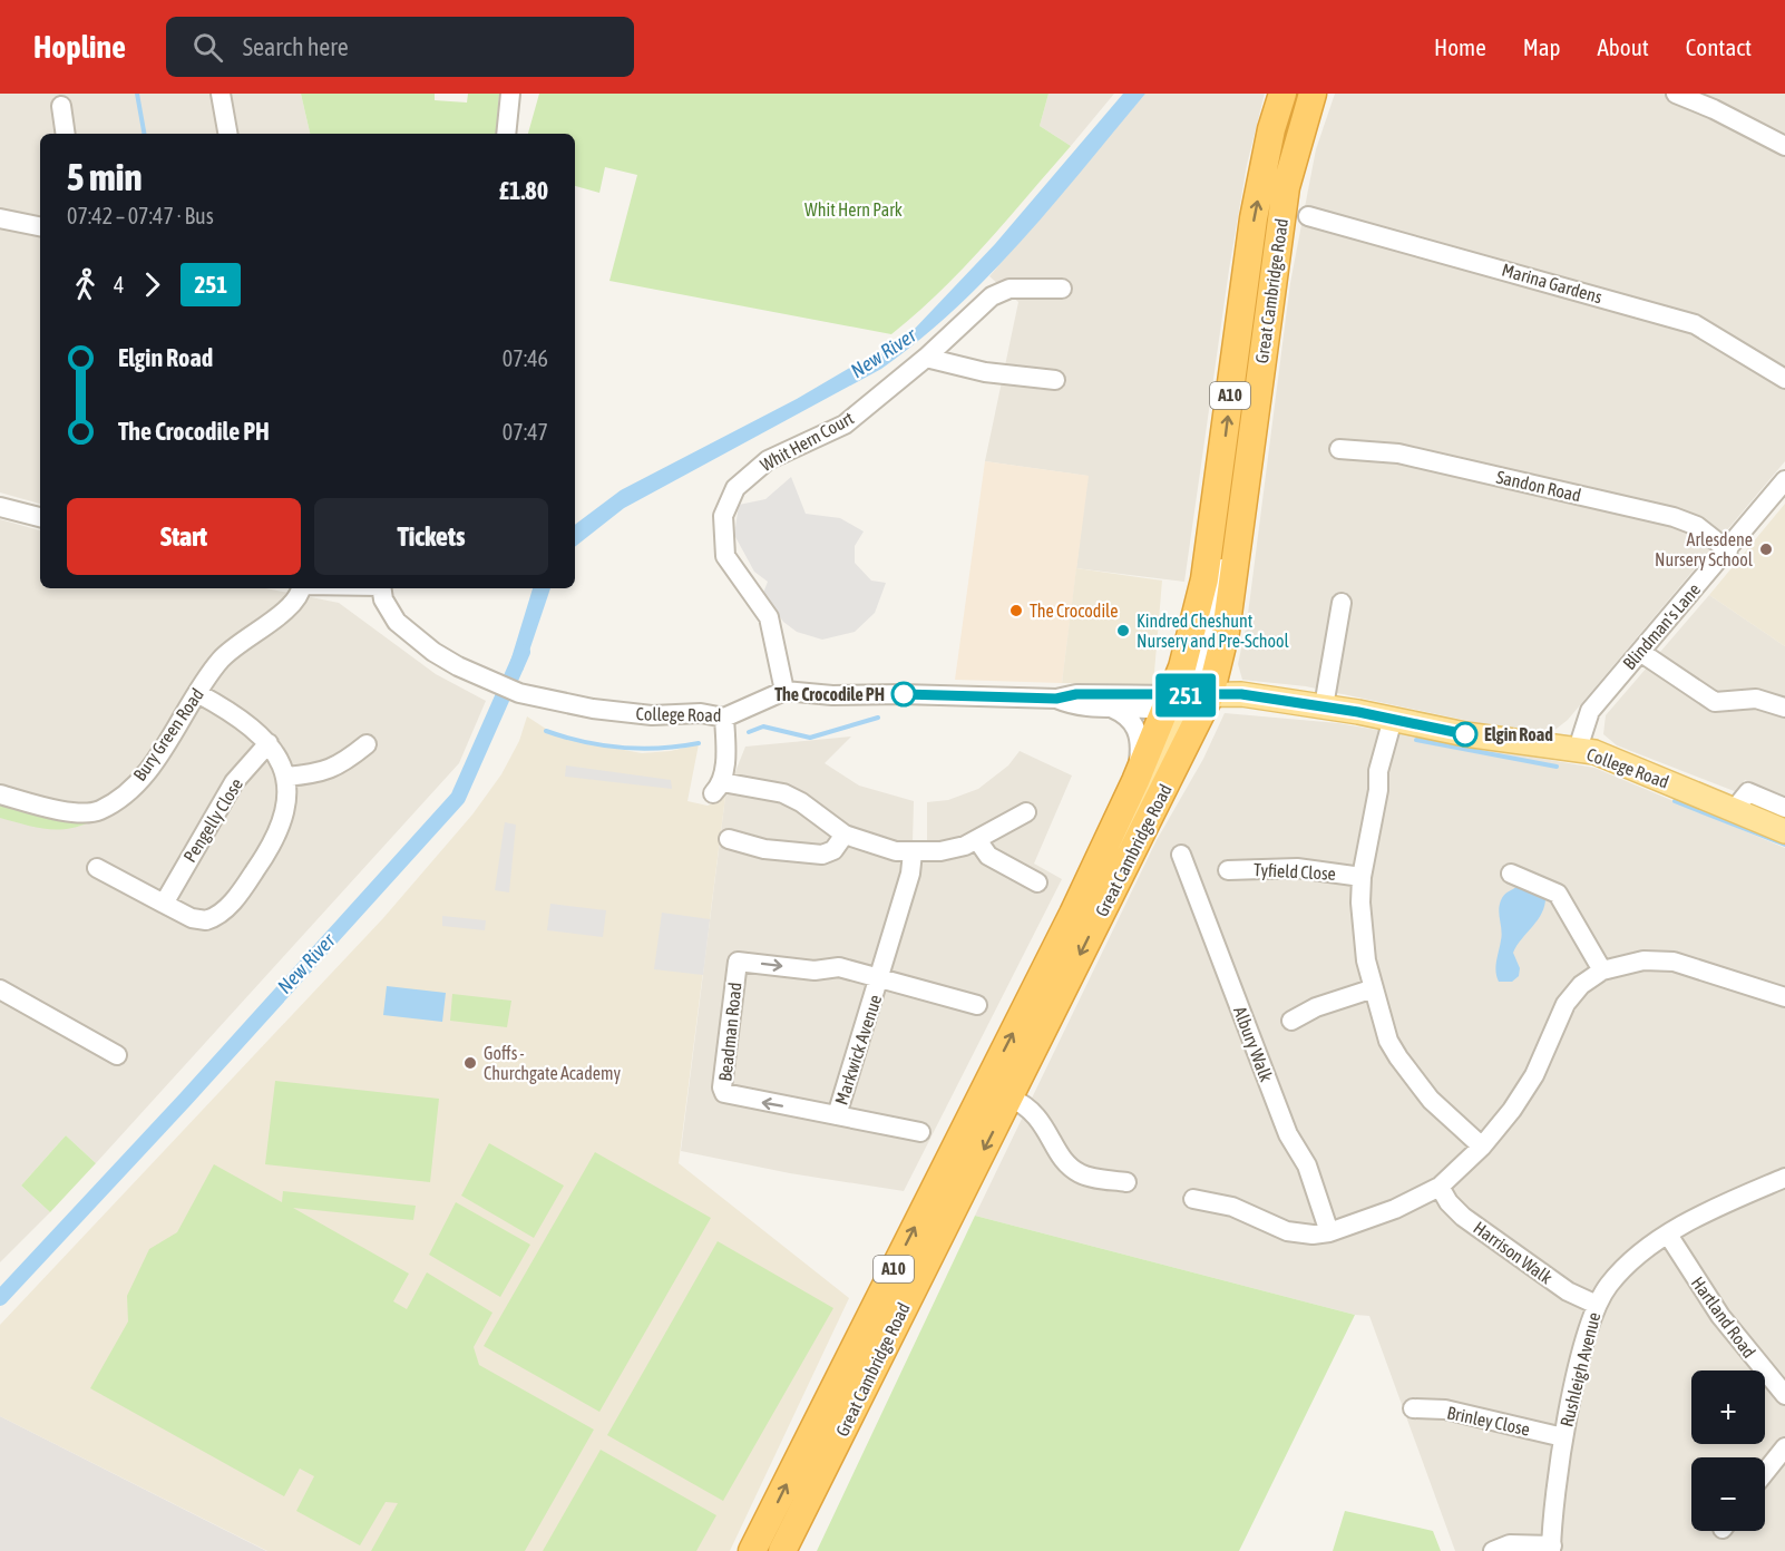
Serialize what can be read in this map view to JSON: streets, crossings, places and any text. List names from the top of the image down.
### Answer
{
  "streets": {
    "highway": ["Great Cambridge Road", "A10"],
    "main road": ["College Road"],
    "street": [
      "Marina Gardens",
      "Whit Hern Court",
      "Sandon Road",
      "Blindman's Lane",
      "Bury Green Road",
      "Pengelly Close",
      "Tyfield Close",
      "Beadman Road",
      "Albury Walk",
      "Markwick Avenue",
      "Harrison Walk",
      "Hartland Road",
      "Rushleigh Avenue",
      "Brinley Close"
    ]
  },
  "crossings": [
    ["Great Cambridge Road", "College Road"],
    ["Whit Hern Court", "College Road"],
    ["Sandon Road", "Blindman's Lane"],
    ["Blindman's Lane", "College Road"],
    ["Beadman Road", "Markwick Avenue"],
    ["Harrison Walk", "Rushleigh Avenue"],
    ["Hartland Road", "Rushleigh Avenue"],
    ["Rushleigh Avenue", "Brinley Close"]
  ],
  "water": ["New River"],
  "parks": ["Whit Hern Park"],
  "places": [
    "Arlesdene Nursery School",
    "The Crocodile",
    "Kindred Cheshunt Nursery and Pre-School",
    "The Crocodile PH",
    "Elgin Road",
    "Goffs - Churchgate Academy"
  ],
  "lines": ["bus line 251"],
  "page": {
    "header": "Hopline",
    "search": "Search here",
    "nav": [
      "Home",
      "Map",
      "About",
      "Contact"
    ],
    "on_map": "251",
    "heading": ["5 min", "07:42 – 07:47 · Bus", "£1.80"],
    "legs": ["4", "251"],
    "list": [
      {
        "name": "Elgin Road",
        "value": "07:46"
      },
      {
        "name": "The Crocodile PH",
        "value": "07:47"
      }
    ],
    "buttons": ["Start", "Tickets"],
    "map_buttons": ["+", "−"]
  }
}
